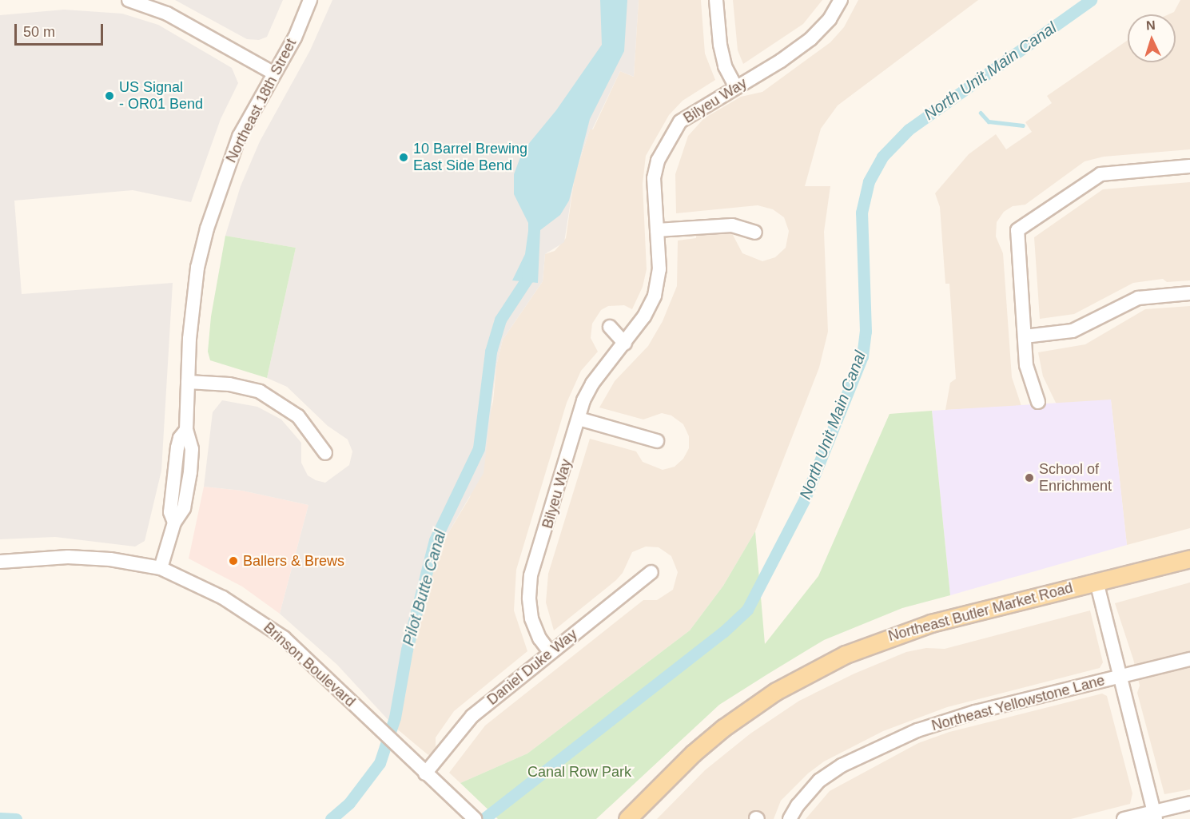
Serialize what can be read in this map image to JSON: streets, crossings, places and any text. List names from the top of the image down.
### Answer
{
  "streets": {
    "main road": ["Northeast Butler Market Road"],
    "street": [
      "Northeast 18th Street",
      "Bilyeu Way",
      "Brinson Boulevard",
      "Daniel Duke Way",
      "Northeast Yellowstone Lane"
    ]
  },
  "crossings": [
    ["Northeast 18th Street", "Brinson Boulevard"],
    ["Bilyeu Way", "Daniel Duke Way"],
    ["Brinson Boulevard", "Daniel Duke Way"]
  ],
  "water": ["North Unit Main Canal", "Pilot Butte Canal"],
  "parks": ["Canal Row Park"],
  "places": [
    "US Signal - OR01 Bend",
    "10 Barrel Brewing East Side Bend",
    "School of Enrichment",
    "Ballers & Brews"
  ],
  "scale_bar": "50 m",
  "north": "top"
}
